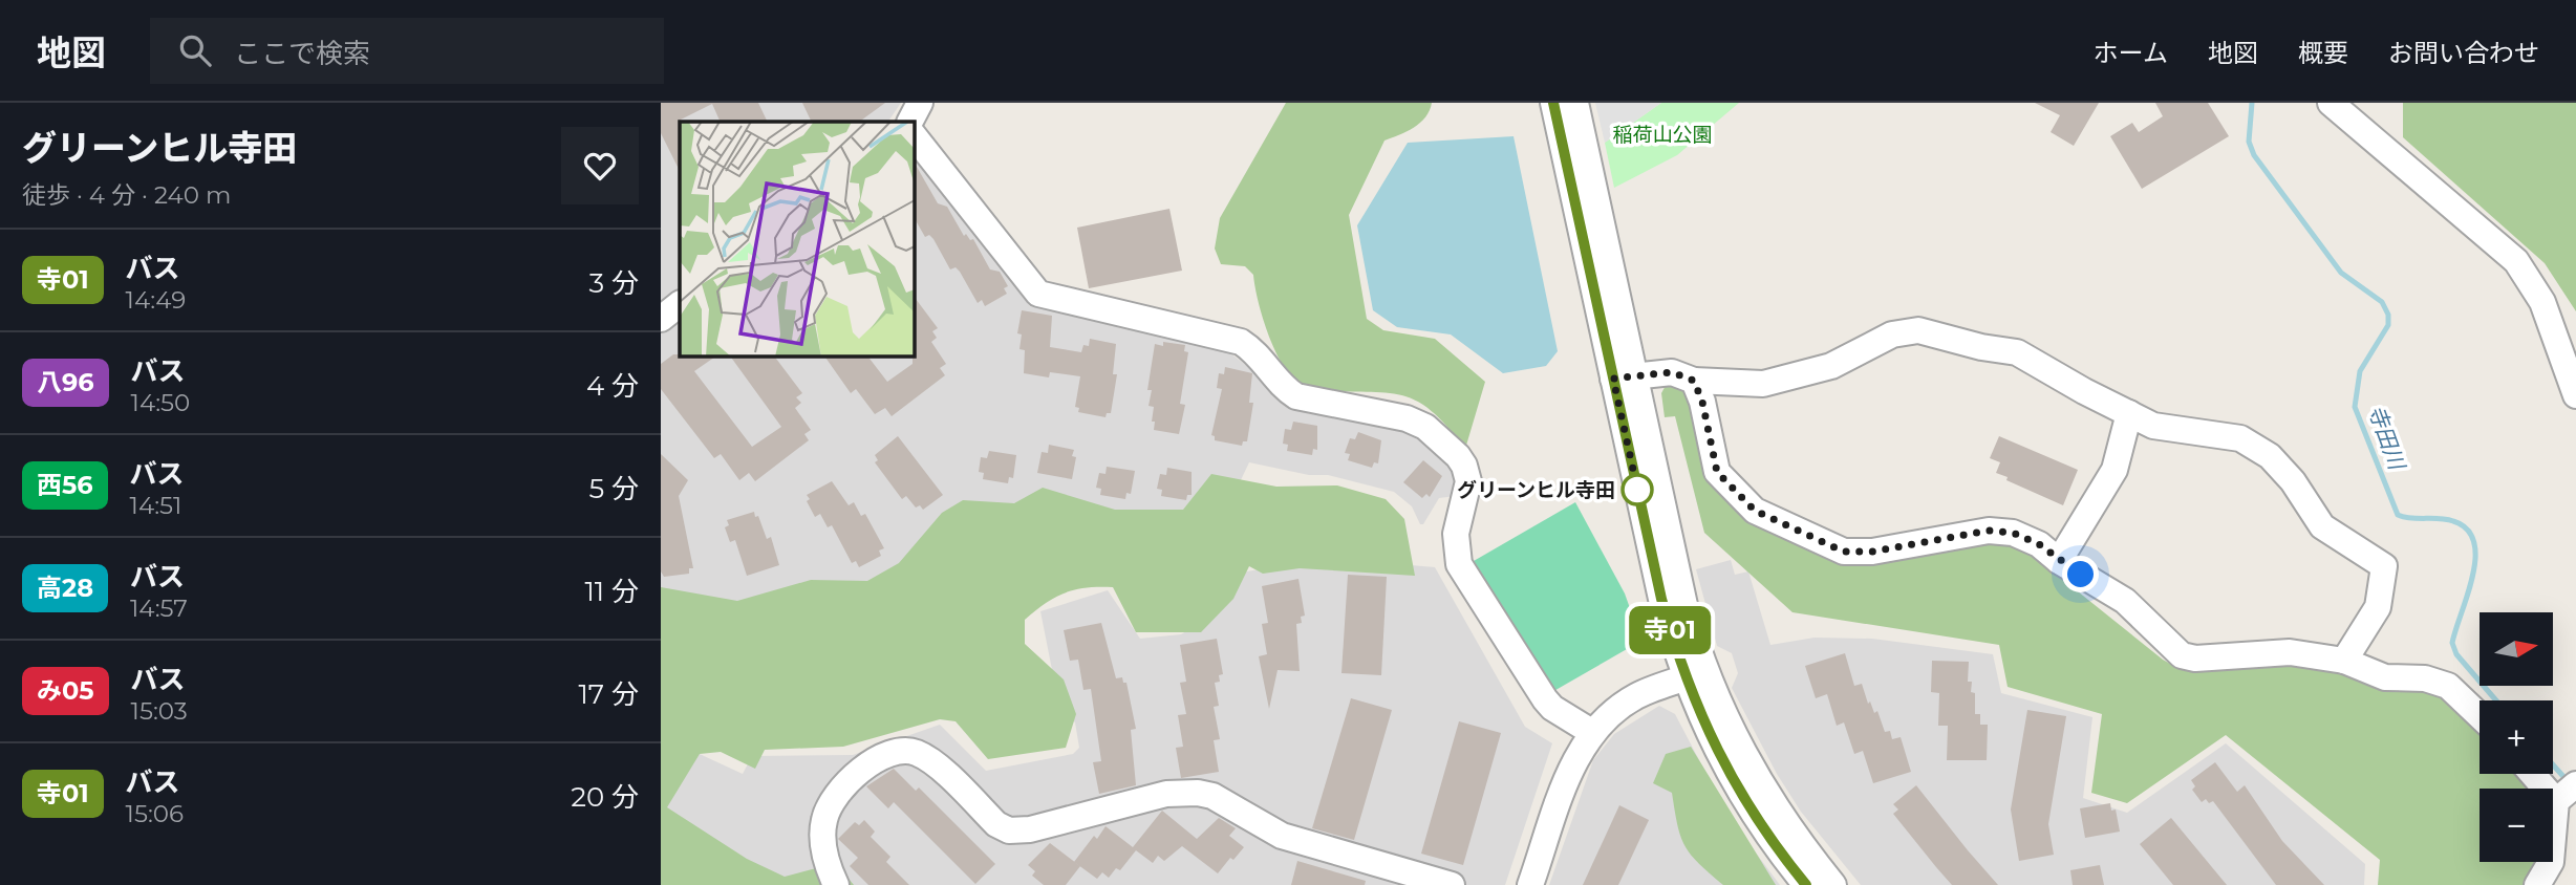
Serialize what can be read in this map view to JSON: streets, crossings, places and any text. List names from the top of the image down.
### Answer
{
  "water": ["寺田川"],
  "parks": ["稲荷山公園"],
  "places": ["グリーンヒル寺田"],
  "lines": ["bus line 寺01"],
  "north": "right",
  "page": {
    "header": "地図",
    "search": "ここで検索",
    "nav": [
      "ホーム",
      "地図",
      "概要",
      "お問い合わせ"
    ],
    "heading": ["グリーンヒル寺田", "徒歩 · 4 分 · 240 m"],
    "on_map": "寺01",
    "list": [
      {
        "mark": "寺01",
        "name": "バス",
        "note": "14:49",
        "value": "3 分"
      },
      {
        "mark": "八96",
        "name": "バス",
        "note": "14:50",
        "value": "4 分"
      },
      {
        "mark": "西56",
        "name": "バス",
        "note": "14:51",
        "value": "5 分"
      },
      {
        "mark": "高28",
        "name": "バス",
        "note": "14:57",
        "value": "11 分"
      },
      {
        "mark": "み05",
        "name": "バス",
        "note": "15:03",
        "value": "17 分"
      },
      {
        "mark": "寺01",
        "name": "バス",
        "note": "15:06",
        "value": "20 分"
      }
    ],
    "map_buttons": ["+", "−"]
  }
}
